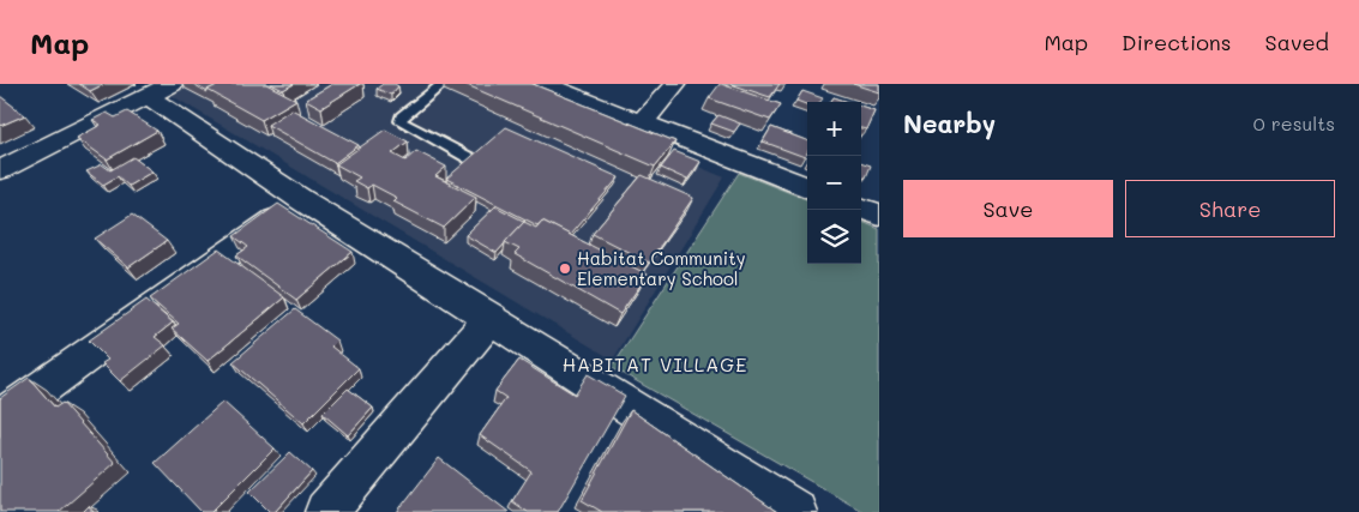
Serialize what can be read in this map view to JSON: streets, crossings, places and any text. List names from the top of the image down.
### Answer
{
  "districts": ["HABITAT VILLAGE"],
  "places": ["Habitat Community Elementary School"],
  "page": {
    "header": "Map",
    "nav": ["Map", "Directions", "Saved"],
    "heading": ["Nearby", "0 results"],
    "map_buttons": ["+", "−"],
    "buttons": ["Save", "Share"]
  }
}
